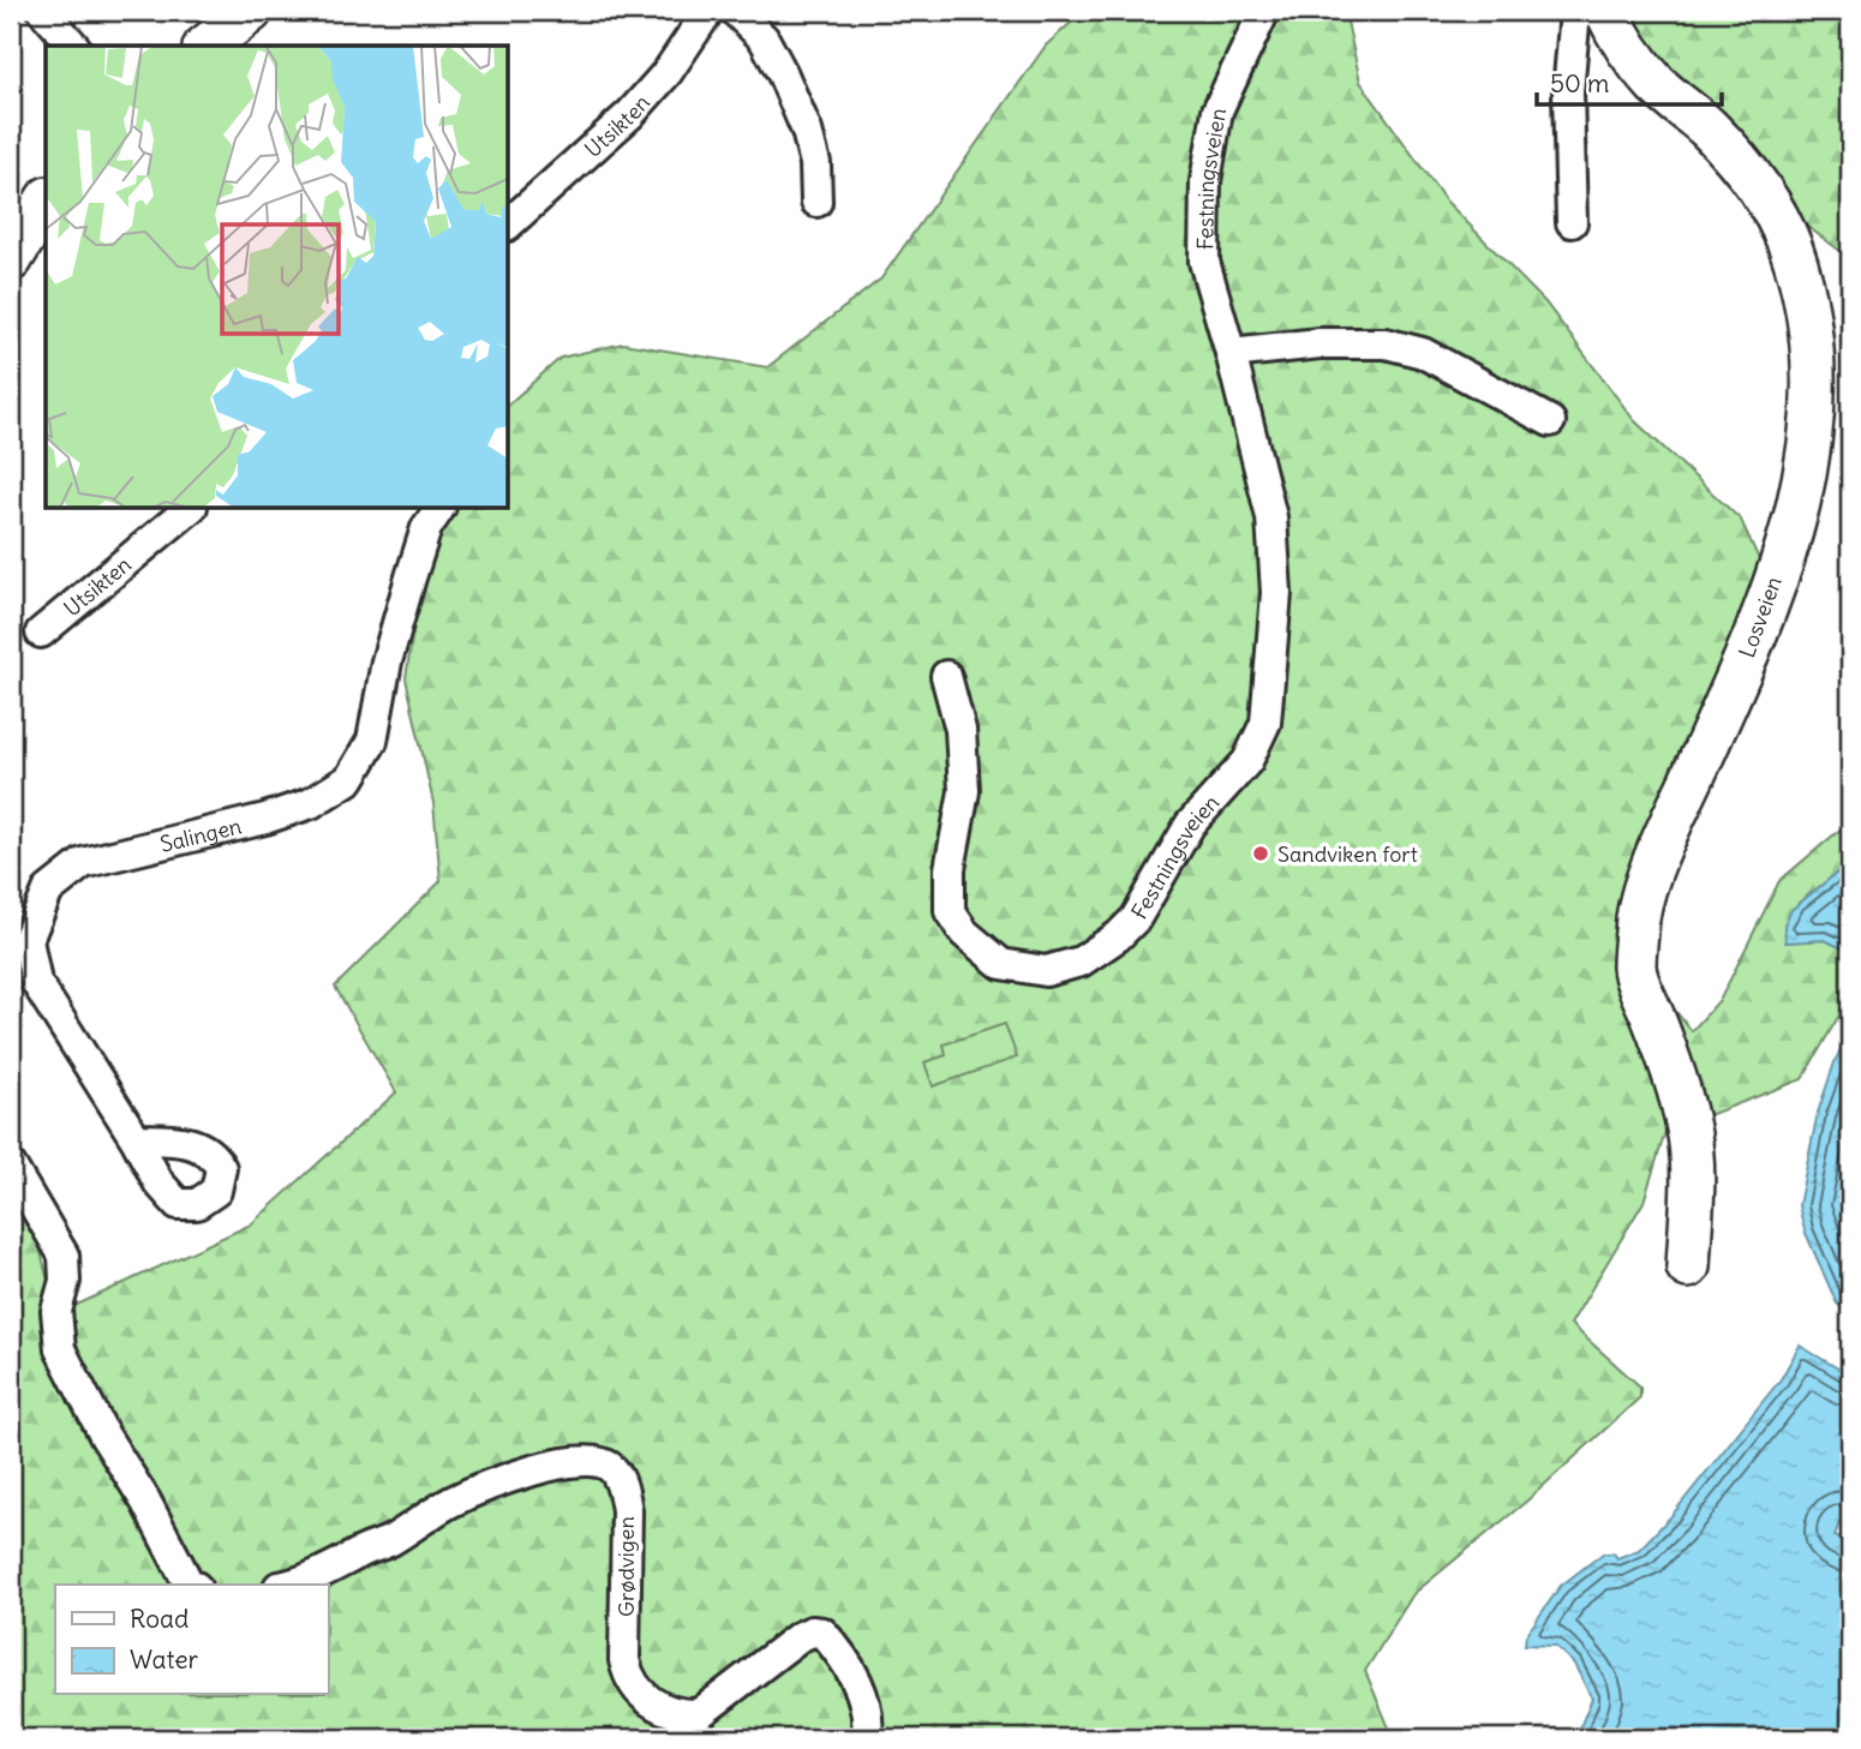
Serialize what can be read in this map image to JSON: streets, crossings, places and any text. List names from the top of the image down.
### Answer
{
  "streets": {
    "street": [
      "Utsikten",
      "Festningsveien",
      "Losveien",
      "Salingen",
      "Grødvigen"
    ]
  },
  "places": ["Sandviken fort"],
  "legend": ["Road", "Water"],
  "scale_bar": "50 m"
}
